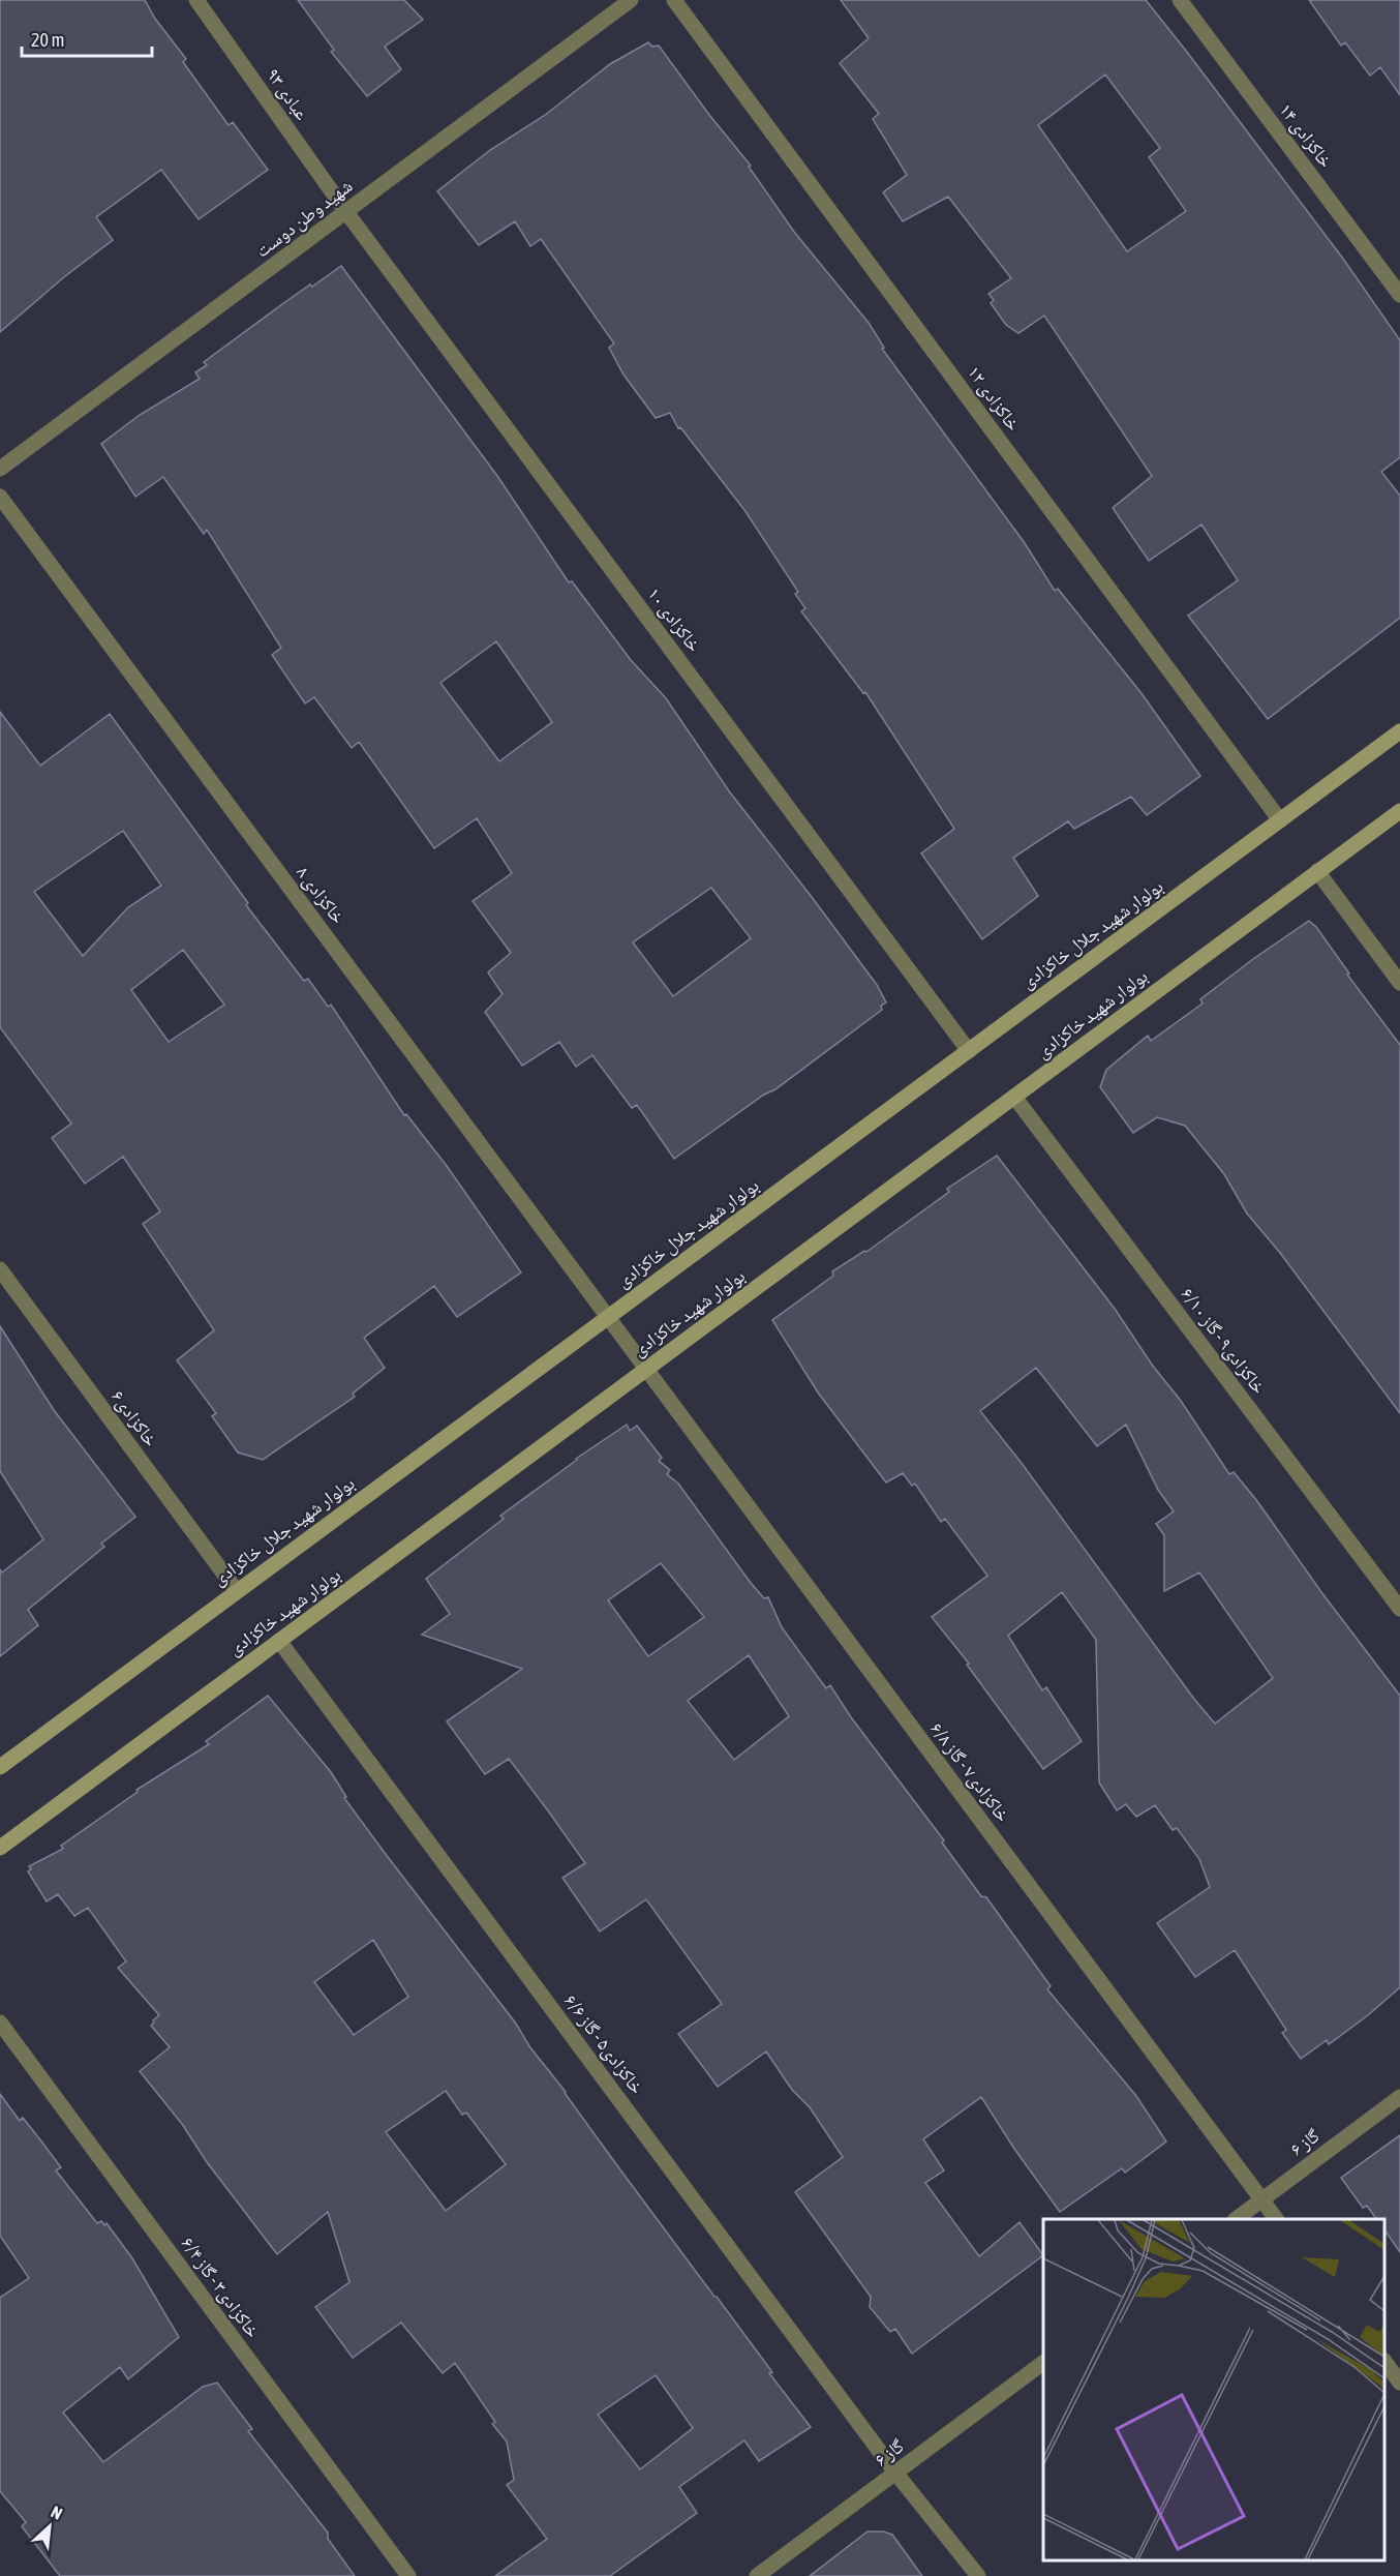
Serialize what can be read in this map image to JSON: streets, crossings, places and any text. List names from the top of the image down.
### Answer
{
  "streets": {
    "street": [
      "عبادی ۹۳",
      "خاکزادی ۱۴",
      "شهید وطن دوست",
      "خاکزادی ۱۲",
      "خاکزادی ۱۰",
      "خاکزادی ۸",
      "بولوار شهید جلال خاکزادی",
      "بولوار شهید خاکزادی",
      "خاکزادی۹ - گاز ۶/۱۰",
      "خاکزادی۶",
      "خاکزادی۷ - گاز ۶/۸",
      "خاکزادی۵ - گاز ۶/۶",
      "گاز ۶",
      "خاکزادی۳ - گاز ۶/۴"
    ]
  },
  "crossings": [
    ["عبادی ۹۳", "شهید وطن دوست"],
    ["عبادی ۹۳", "خاکزادی ۱۰"],
    ["شهید وطن دوست", "خاکزادی ۱۰"],
    ["خاکزادی ۱۲", "بولوار شهید جلال خاکزادی"],
    ["خاکزادی ۱۰", "بولوار شهید جلال خاکزادی"],
    ["خاکزادی ۸", "بولوار شهید جلال خاکزادی"],
    ["خاکزادی ۸", "بولوار شهید خاکزادی"],
    ["خاکزادی ۸", "خاکزادی۷ - گاز ۶/۸"],
    ["بولوار شهید جلال خاکزادی", "خاکزادی۶"],
    ["بولوار شهید خاکزادی", "خاکزادی۹ - گاز ۶/۱۰"],
    ["بولوار شهید خاکزادی", "خاکزادی۷ - گاز ۶/۸"],
    ["بولوار شهید خاکزادی", "خاکزادی۵ - گاز ۶/۶"],
    ["خاکزادی۷ - گاز ۶/۸", "گاز ۶"],
    ["خاکزادی۵ - گاز ۶/۶", "گاز ۶"]
  ],
  "scale_bar": "20 m",
  "north": "top right"
}
